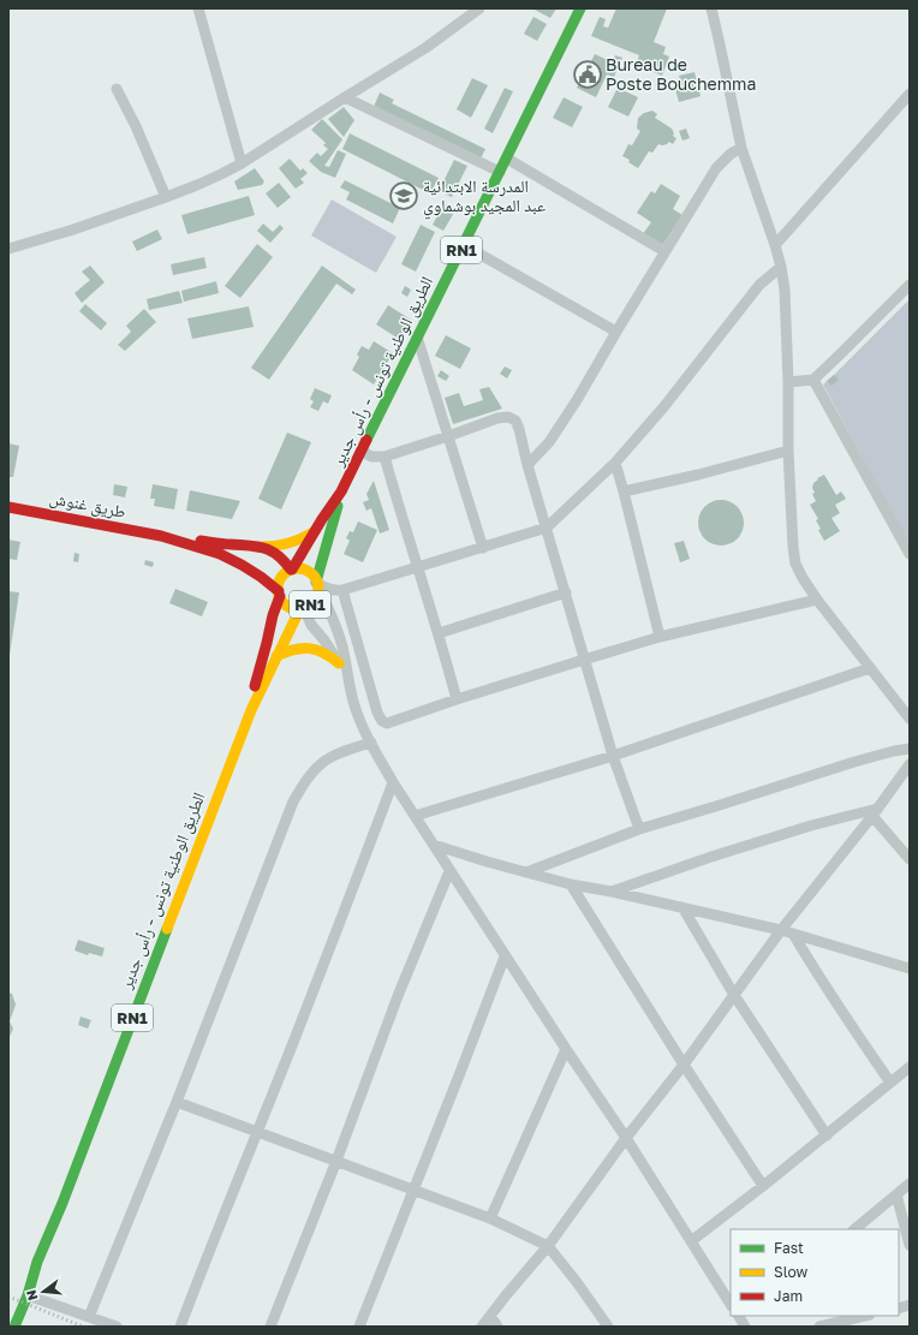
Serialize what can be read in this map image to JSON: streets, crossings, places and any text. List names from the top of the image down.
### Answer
{
  "streets": {
    "main road": ["RN1", "الطريق الوطنية تونس - رأس جدير", "طريق غنوش"]
  },
  "crossings": [
    ["RN1", "الطريق الوطنية تونس - رأس جدير"]
  ],
  "places": {
    "public building": ["Bureau de Poste Bouchemma"],
    "school or university": ["المدرسة الابتدائية عبد المجيد بوشماوي"]
  },
  "legend": ["Fast", "Slow", "Jam"],
  "north": "left"
}
